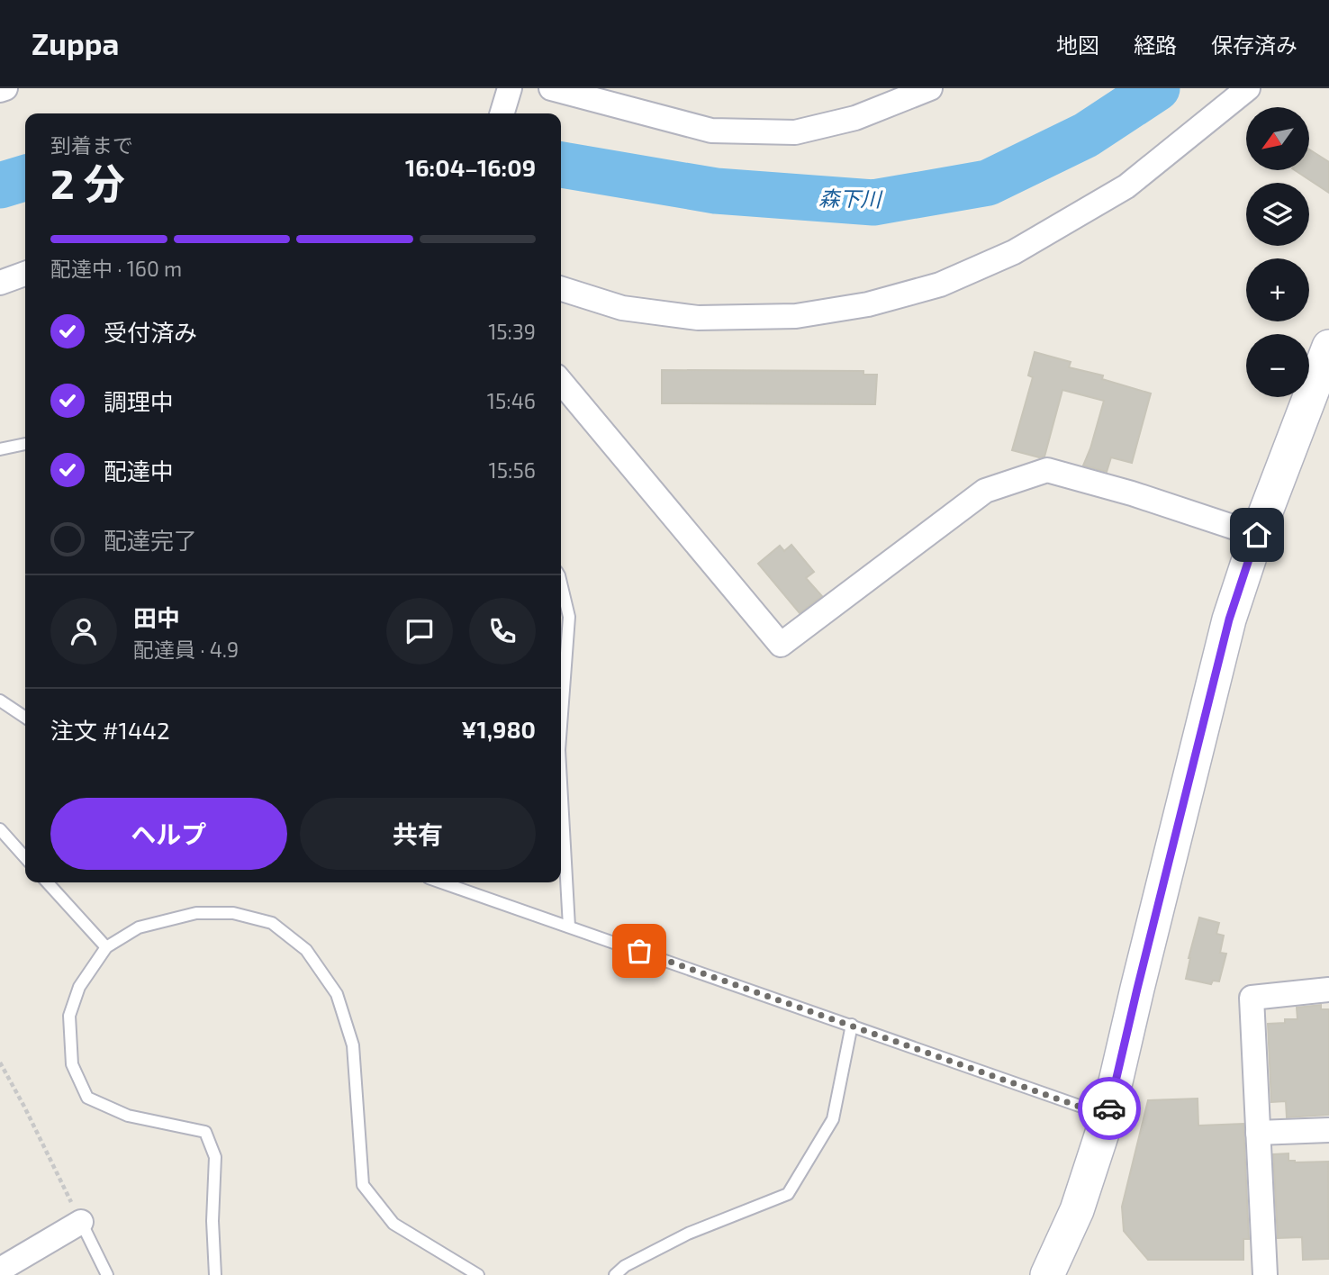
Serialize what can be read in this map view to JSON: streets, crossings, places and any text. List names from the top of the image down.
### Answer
{
  "water": ["森下川"],
  "north": "bottom left",
  "page": {
    "header": "Zuppa",
    "nav": ["地図", "経路", "保存済み"],
    "map_buttons": ["+", "−"],
    "heading": ["2 分", "到着まで", "16:04–16:09"],
    "panel": [
      "田中",
      "配達員 · 4.9",
      "注文 #1442",
      "¥1,980"
    ],
    "bar": "配達中 · 160 m",
    "list": [
      ["受付済み", "15:39"],
      ["調理中", "15:46"],
      ["配達中", "15:56"],
      "配達完了"
    ],
    "buttons": ["ヘルプ", "共有"]
  }
}
